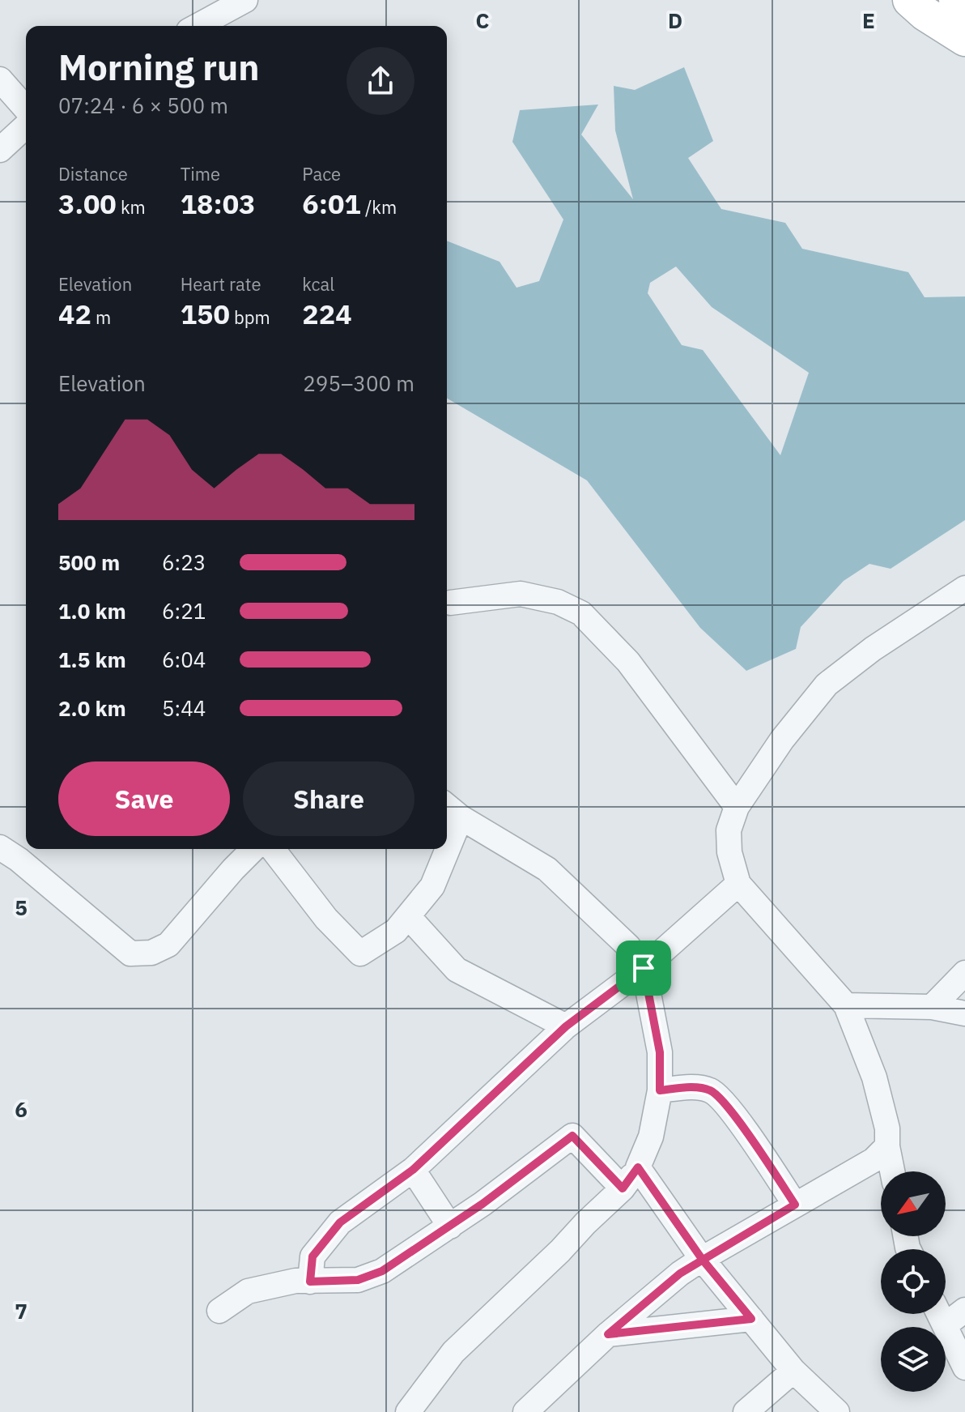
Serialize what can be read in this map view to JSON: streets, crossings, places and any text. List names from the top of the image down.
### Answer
{
  "north": "bottom left",
  "page": {
    "heading": ["Morning run", "07:24 · 6 × 500 m"],
    "stats": [
      ["Distance", "3.00 km"],
      ["Time", "18:03"],
      ["Pace", "6:01 /km"],
      ["Elevation", "42 m"],
      ["Heart rate", "150 bpm"],
      ["kcal", "224"]
    ],
    "chart": ["Elevation", "295–300 m"],
    "list": [
      {
        "name": "500 m",
        "note": "6:23"
      },
      {
        "name": "1.0 km",
        "note": "6:21"
      },
      {
        "name": "1.5 km",
        "note": "6:04"
      },
      {
        "name": "2.0 km",
        "note": "5:44"
      }
    ],
    "buttons": ["Save", "Share"]
  },
  "grid": {
    "columns": ["C", "D", "E"],
    "rows": ["5", "6", "7"]
  }
}
